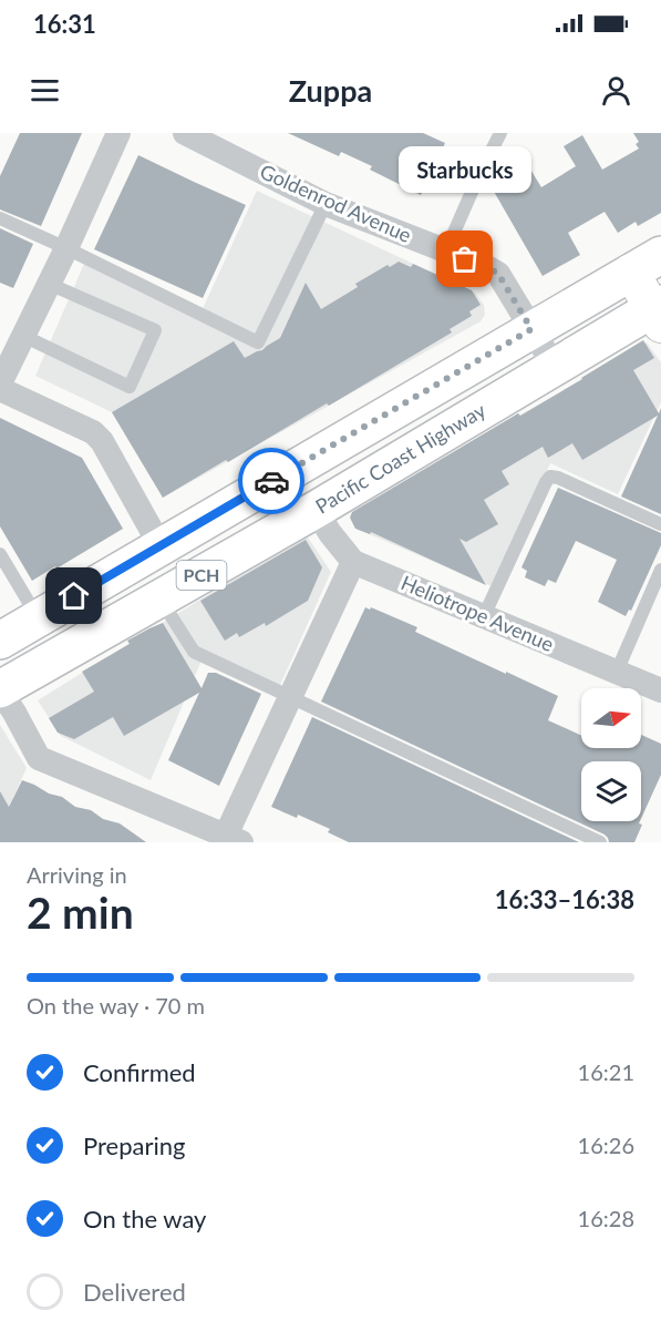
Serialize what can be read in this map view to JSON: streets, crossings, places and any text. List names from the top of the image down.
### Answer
{
  "streets": {
    "highway": ["Pacific Coast Highway", "PCH"],
    "street": ["Goldenrod Avenue", "Heliotrope Avenue"]
  },
  "crossings": [
    ["Goldenrod Avenue", "Pacific Coast Highway"],
    ["Goldenrod Avenue", "PCH"],
    ["Pacific Coast Highway", "Heliotrope Avenue"]
  ],
  "places": ["Starbucks"],
  "north": "right",
  "page": {
    "status": "16:31",
    "header": "Zuppa",
    "bubble": "Starbucks",
    "heading": ["2 min", "Arriving in", "16:33–16:38"],
    "bar": "On the way · 70 m",
    "list": [
      ["Confirmed", "16:21"],
      ["Preparing", "16:26"],
      ["On the way", "16:28"],
      "Delivered"
    ]
  }
}
